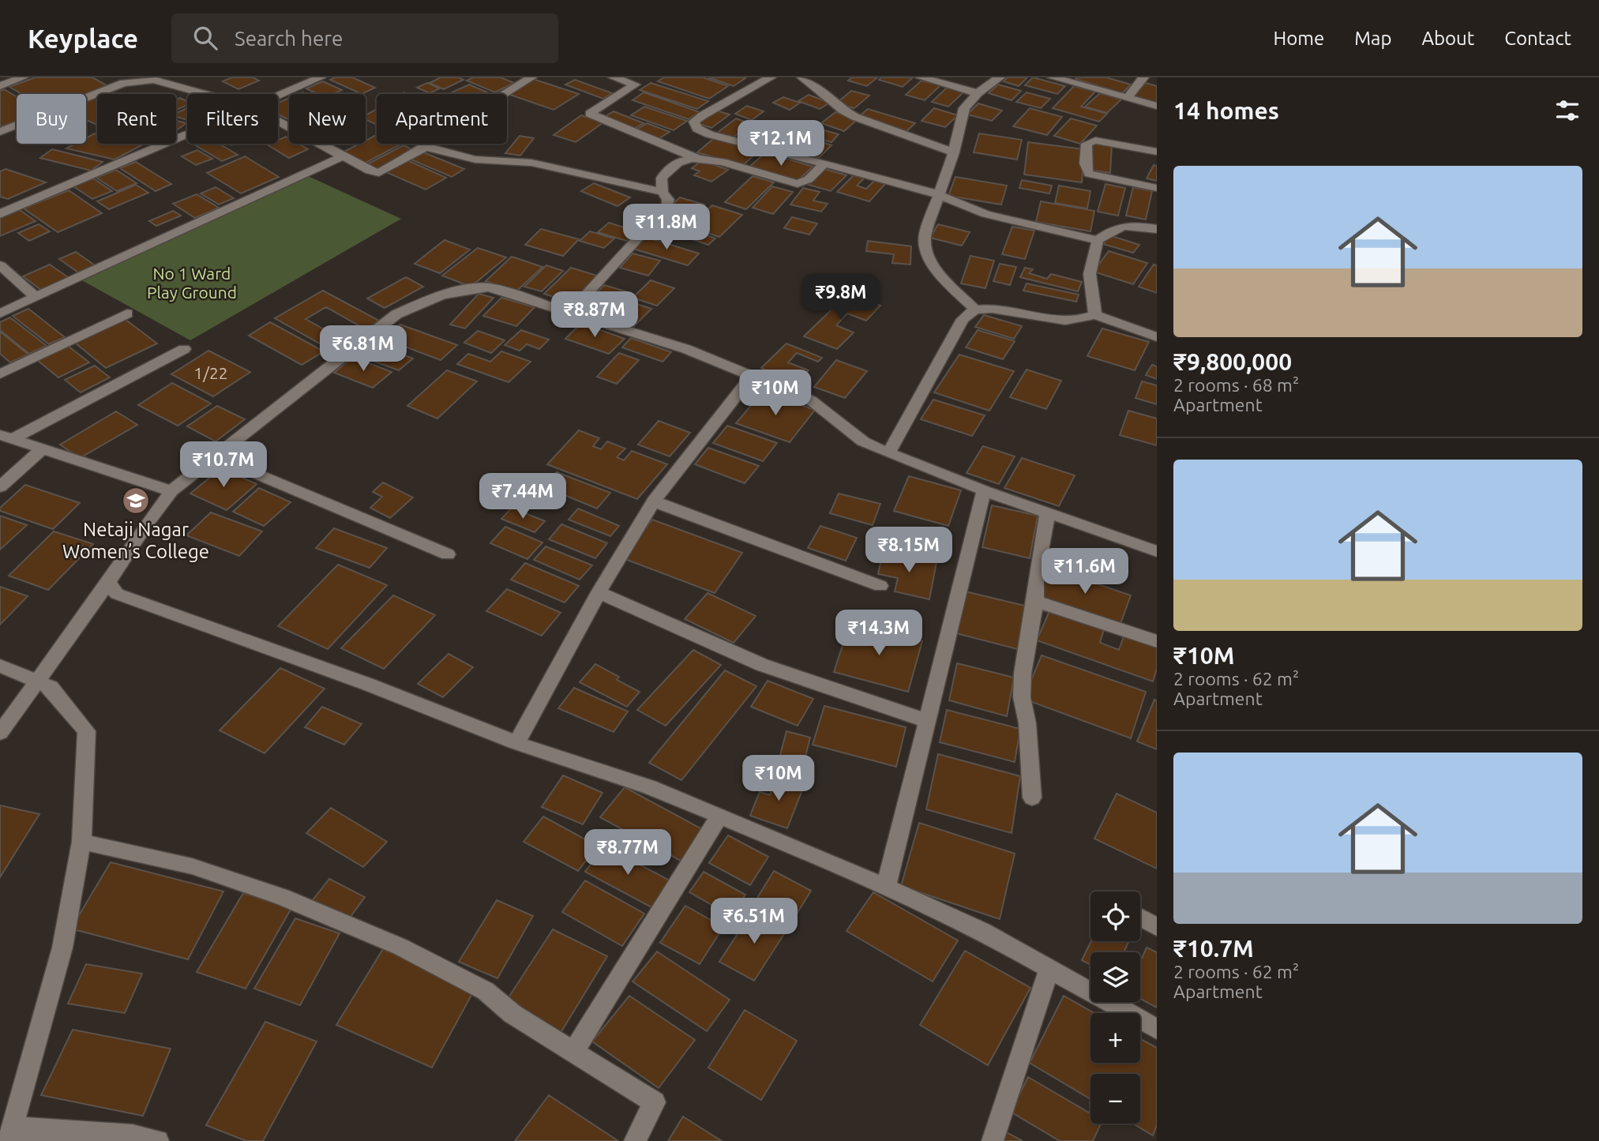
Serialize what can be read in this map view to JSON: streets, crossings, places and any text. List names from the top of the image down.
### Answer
{
  "parks": ["No 1 Ward Play Ground"],
  "places": {
    "school or university": ["Netaji Nagar Women’s College"]
  },
  "house_numbers": ["1/22"],
  "page": {
    "header": "Keyplace",
    "search": "Search here",
    "nav": [
      "Home",
      "Map",
      "About",
      "Contact"
    ],
    "heading": "14 homes",
    "chip": [
      "Buy",
      "Rent",
      "Filters",
      "New",
      "Apartment"
    ],
    "price": [
      "₹12.1M",
      "₹11.8M",
      "₹9.8M",
      "₹8.87M",
      "₹6.81M",
      "₹10M",
      "₹10.7M",
      "₹7.44M",
      "₹8.15M",
      "₹11.6M",
      "₹14.3M",
      "₹10M",
      "₹8.77M",
      "₹6.51M"
    ],
    "list": [
      {
        "name": "₹9,800,000",
        "note": "2 rooms · 68 m² · Apartment"
      },
      {
        "name": "₹10M",
        "note": "2 rooms · 62 m² · Apartment"
      },
      {
        "name": "₹10.7M",
        "note": "2 rooms · 62 m² · Apartment"
      }
    ],
    "map_buttons": ["+", "−"]
  }
}
